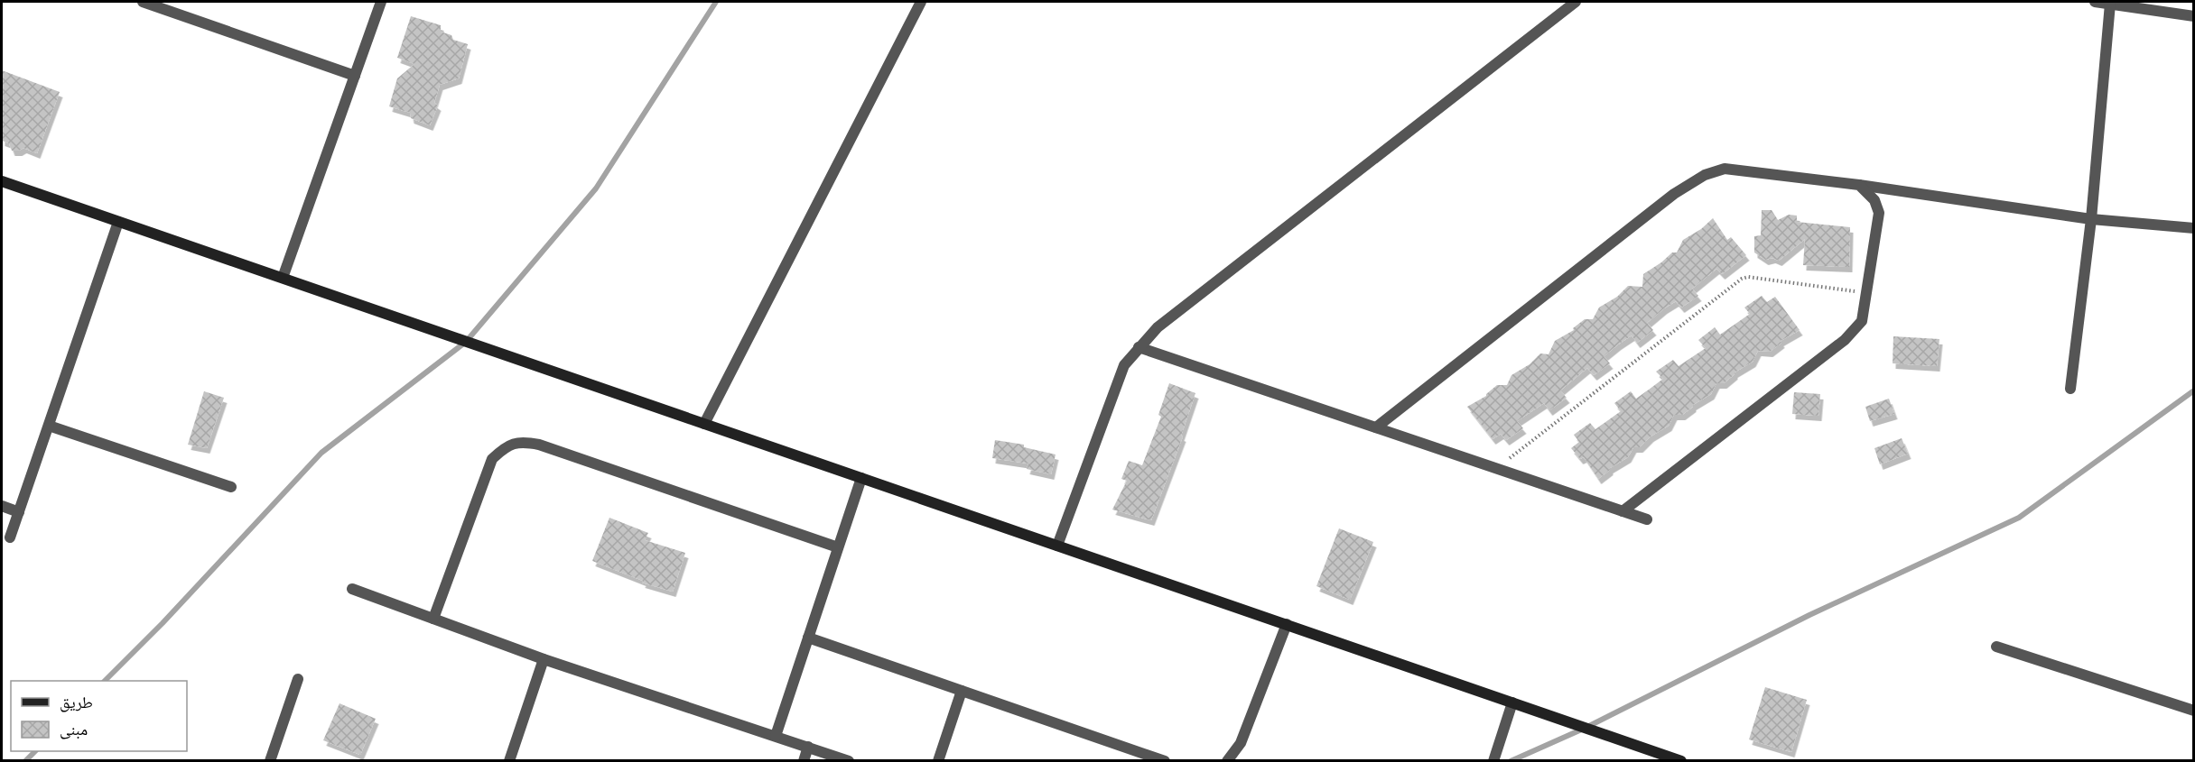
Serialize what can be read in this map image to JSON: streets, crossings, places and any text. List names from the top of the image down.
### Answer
{
  "legend": ["طريق", "مبنى"]
}
